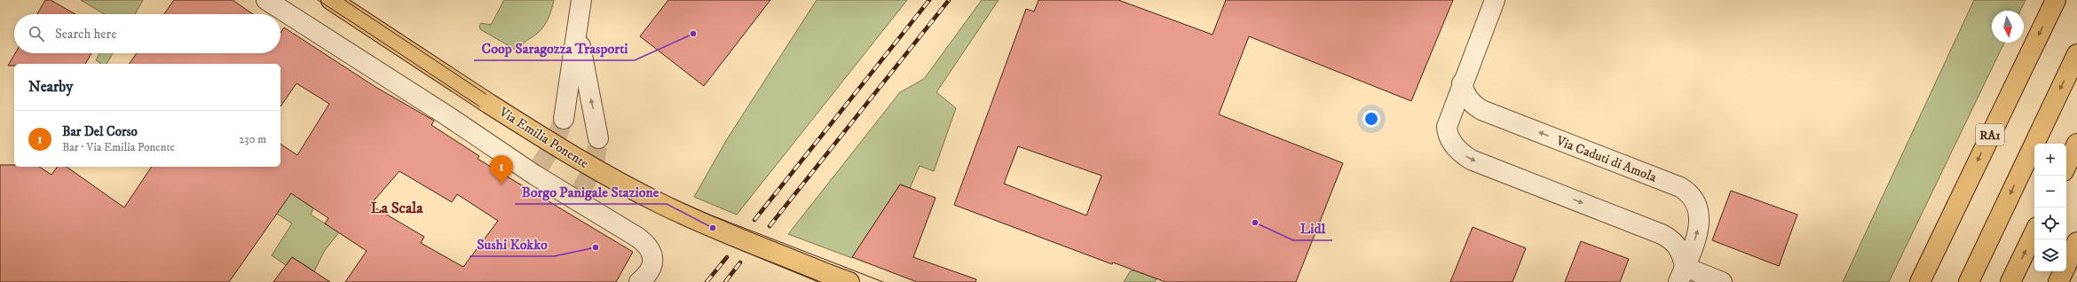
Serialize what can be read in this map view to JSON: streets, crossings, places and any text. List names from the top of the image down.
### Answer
{
  "streets": {
    "main road": ["RA1", "Via Emilia Ponente"],
    "street": ["Via Caduti di Amola"]
  },
  "one_way": ["Via Caduti di Amola"],
  "districts": ["La Scala"],
  "places": [
    "Coop Saragozza Trasporti",
    "Lidl",
    "Borgo Panigale Stazione",
    "Sushi Kokko"
  ],
  "north": "bottom",
  "page": {
    "search": "Search here",
    "heading": "Nearby",
    "list": [
      {
        "mark": "1",
        "name": "Bar Del Corso",
        "note": "Bar · Via Emilia Ponente",
        "value": "230 m"
      }
    ],
    "map_buttons": ["+", "−"],
    "pins": "1"
  }
}
